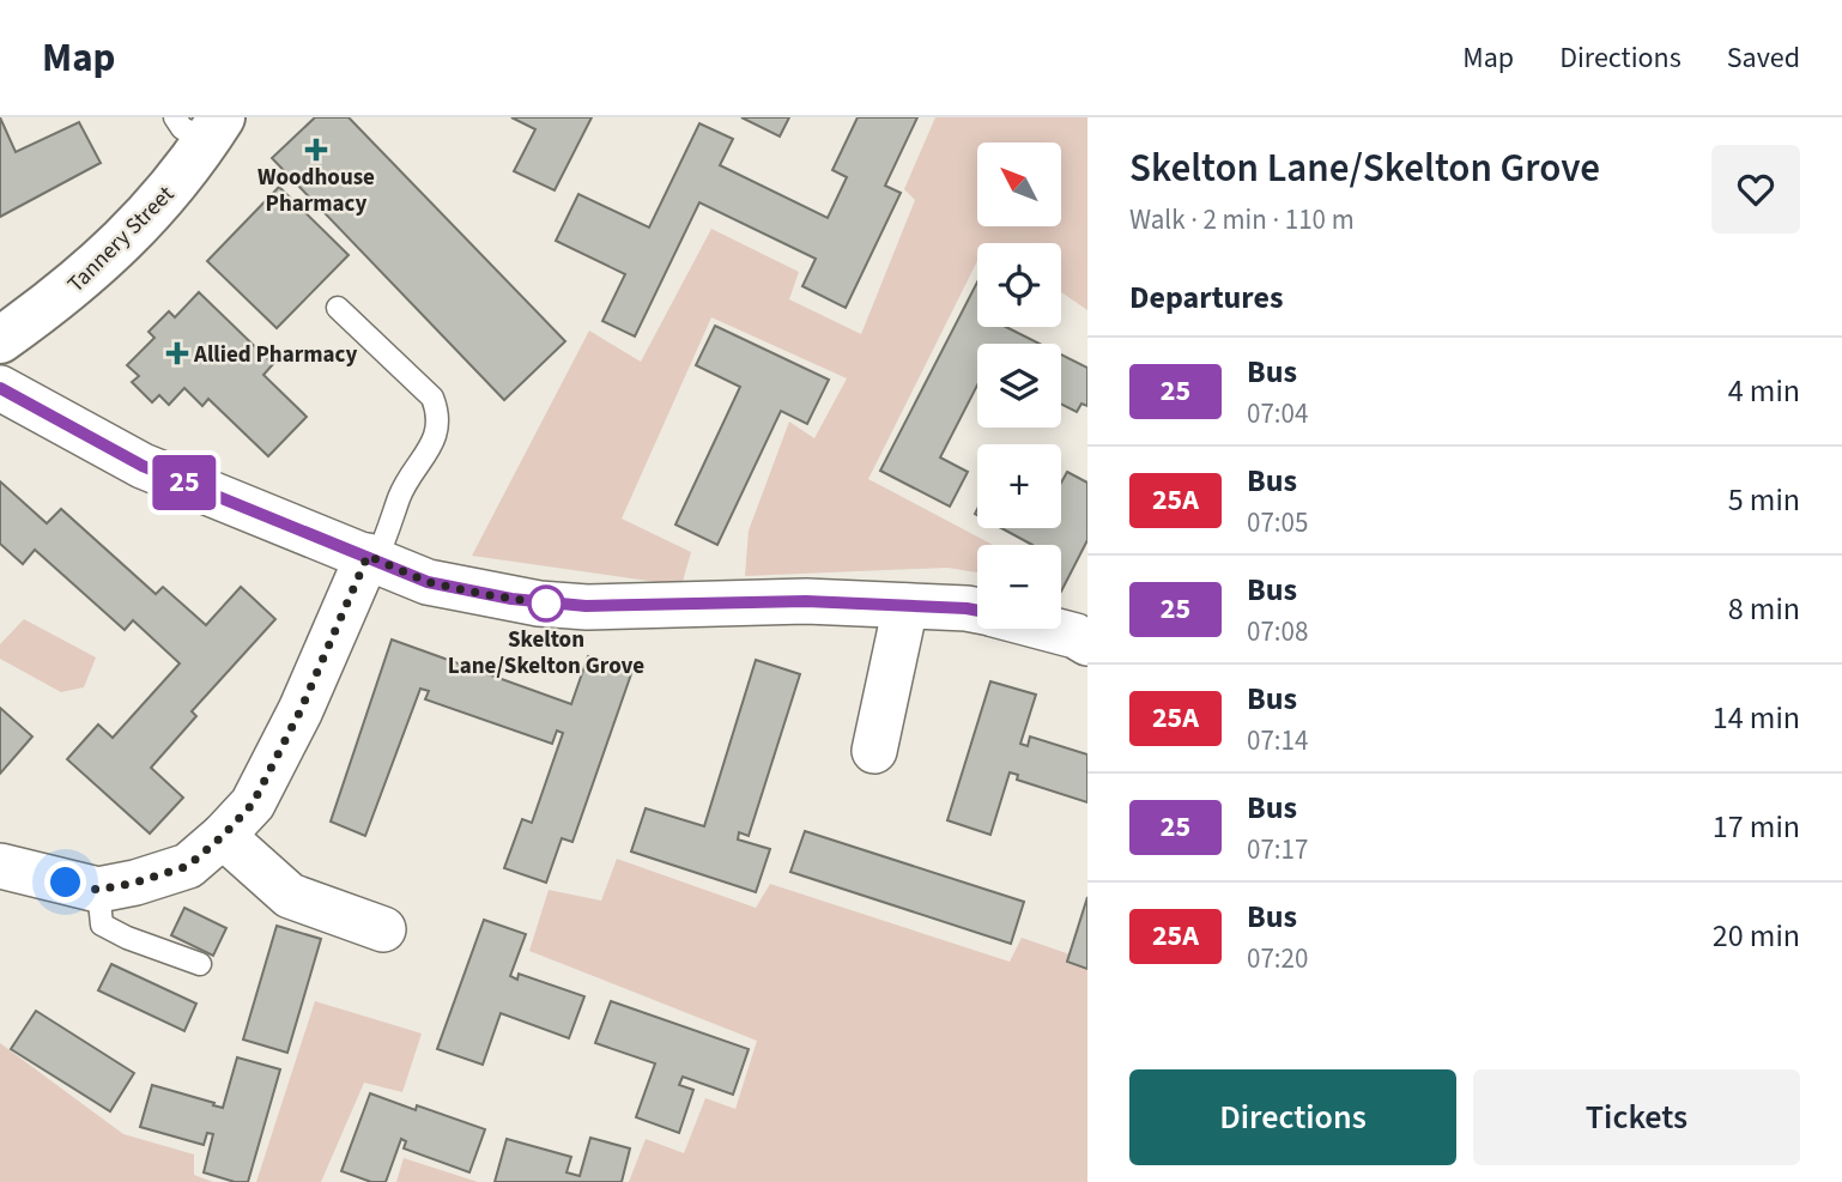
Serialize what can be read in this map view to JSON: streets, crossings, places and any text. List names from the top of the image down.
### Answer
{
  "streets": {
    "main road": ["Tannery Street"]
  },
  "places": {
    "health": ["Woodhouse Pharmacy", "Allied Pharmacy"],
    "other": ["Skelton Lane/Skelton Grove"]
  },
  "lines": ["bus line 25"],
  "north": "top left",
  "page": {
    "header": "Map",
    "nav": ["Map", "Directions", "Saved"],
    "on_map": "25",
    "heading": [
      ["Skelton Lane/Skelton Grove", "Walk · 2 min · 110 m"],
      "Departures"
    ],
    "map_buttons": ["+", "−"],
    "list": [
      {
        "mark": "25",
        "name": "Bus",
        "note": "07:04",
        "value": "4 min"
      },
      {
        "mark": "25A",
        "name": "Bus",
        "note": "07:05",
        "value": "5 min"
      },
      {
        "mark": "25",
        "name": "Bus",
        "note": "07:08",
        "value": "8 min"
      },
      {
        "mark": "25A",
        "name": "Bus",
        "note": "07:14",
        "value": "14 min"
      },
      {
        "mark": "25",
        "name": "Bus",
        "note": "07:17",
        "value": "17 min"
      },
      {
        "mark": "25A",
        "name": "Bus",
        "note": "07:20",
        "value": "20 min"
      }
    ],
    "buttons": ["Directions", "Tickets"]
  }
}
